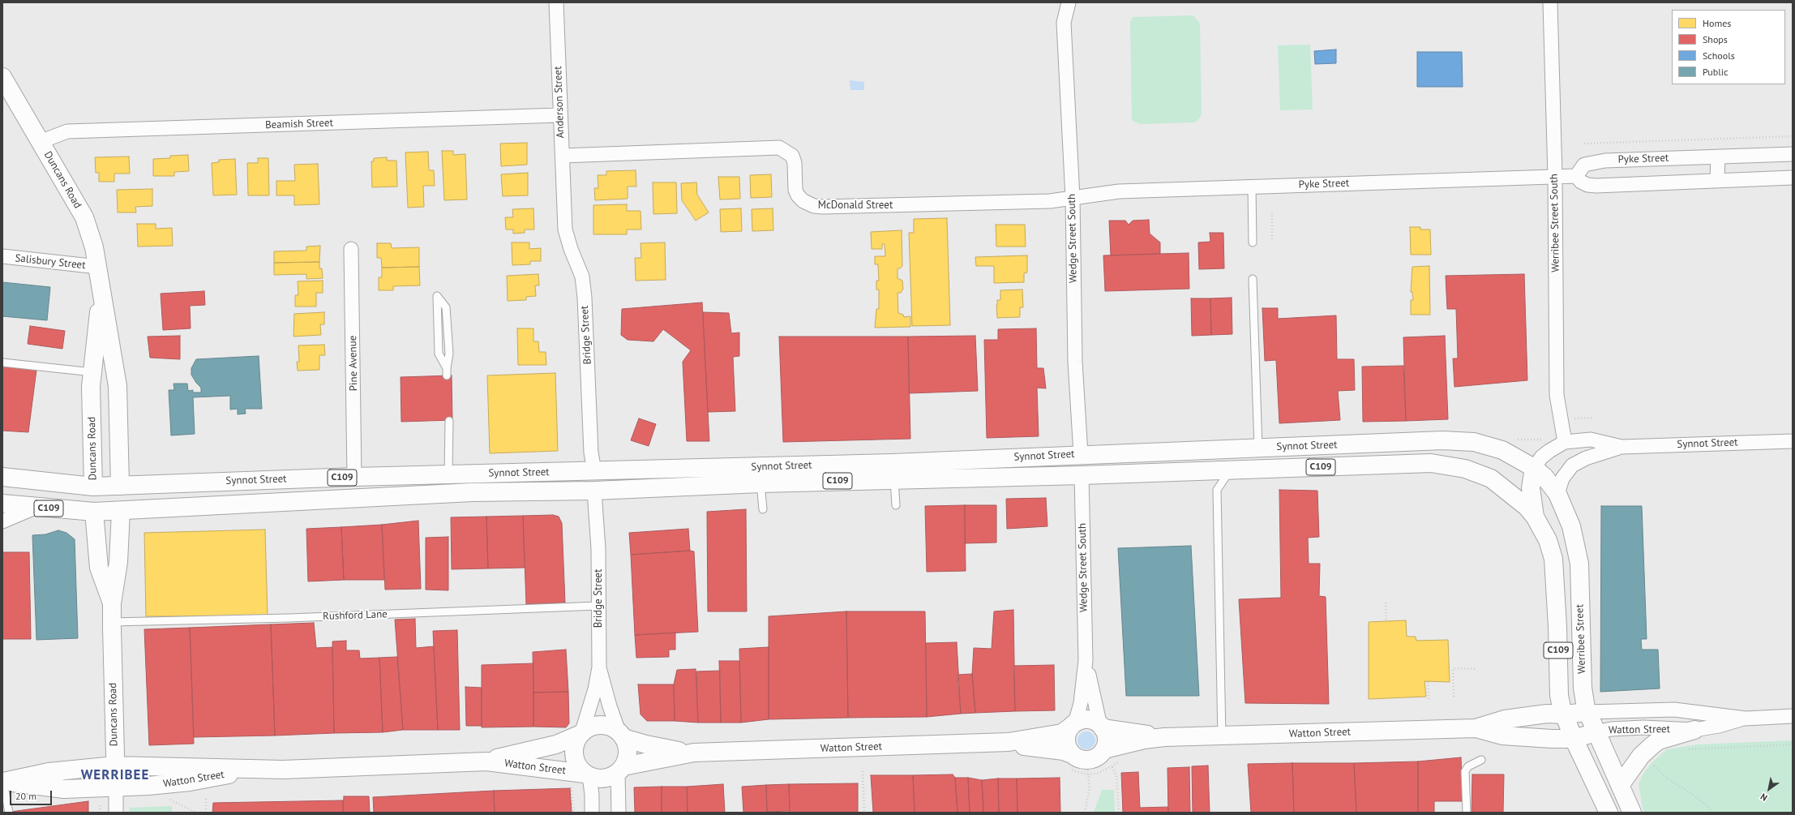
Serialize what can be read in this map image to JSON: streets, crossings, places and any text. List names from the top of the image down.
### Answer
{
  "streets": {
    "main road": [
      "Duncans Road",
      "Synnot Street",
      "C109",
      "Werribee Street",
      "Watton Street"
    ],
    "street": [
      "Anderson Street",
      "Beamish Street",
      "Pyke Street",
      "McDonald Street",
      "Werribee Street South",
      "Wedge Street South",
      "Salisbury Street",
      "Bridge Street",
      "Pine Avenue"
    ],
    "lane": ["Rushford Lane"]
  },
  "crossings": [
    ["Anderson Street", "Beamish Street"],
    ["Anderson Street", "McDonald Street"],
    ["Anderson Street", "Bridge Street"],
    ["Beamish Street", "Duncans Road"],
    ["Pyke Street", "McDonald Street"],
    ["Pyke Street", "Werribee Street South"],
    ["Pyke Street", "Wedge Street South"],
    ["Duncans Road", "Salisbury Street"],
    ["Duncans Road", "Synnot Street"],
    ["Duncans Road", "Rushford Lane"],
    ["Duncans Road", "Watton Street"],
    ["McDonald Street", "Wedge Street South"],
    ["Werribee Street South", "Synnot Street"],
    ["Wedge Street South", "Synnot Street"],
    ["Wedge Street South", "Watton Street"],
    ["Bridge Street", "Synnot Street"],
    ["Bridge Street", "Rushford Lane"],
    ["Bridge Street", "Watton Street"],
    ["Pine Avenue", "Synnot Street"],
    ["Synnot Street", "C109"],
    ["Synnot Street", "Werribee Street"],
    ["C109", "Watton Street"],
    ["Werribee Street", "Watton Street"]
  ],
  "districts": ["WERRIBEE"],
  "legend": [
    "Homes",
    "Shops",
    "Schools",
    "Public"
  ],
  "scale_bar": "20 m",
  "north": "bottom left"
}
